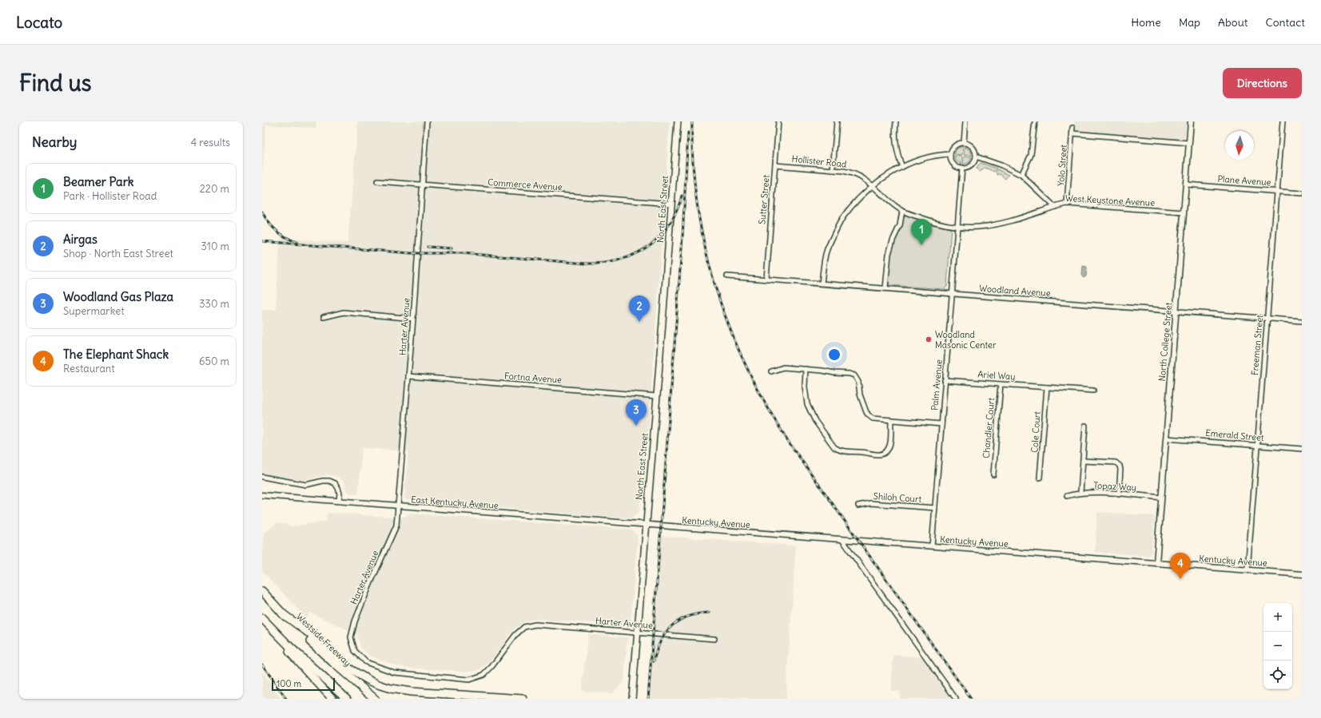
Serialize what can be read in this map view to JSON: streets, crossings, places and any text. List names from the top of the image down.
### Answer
{
  "streets": {
    "highway": ["Westside Freeway"],
    "main road": ["North East Street"],
    "street": [
      "Hollister Road",
      "Yolo Street",
      "Plane Avenue",
      "Commerce Avenue",
      "Sutter Street",
      "West Keystone Avenue",
      "Woodland Avenue",
      "Harter Avenue",
      "North College Street",
      "Freeman Street",
      "Ariel Way",
      "Fortna Avenue",
      "Palm Avenue",
      "Chandler Court",
      "Cole Court",
      "Emerald Street",
      "Topaz Way",
      "Shiloh Court",
      "East Kentucky Avenue",
      "Kentucky Avenue"
    ]
  },
  "crossings": [
    ["Hollister Road", "Sutter Street"],
    ["Hollister Road", "West Keystone Avenue"],
    ["Hollister Road", "Palm Avenue"],
    ["Yolo Street", "West Keystone Avenue"],
    ["Plane Avenue", "North College Street"],
    ["Plane Avenue", "Freeman Street"],
    ["Commerce Avenue", "North East Street"],
    ["Commerce Avenue", "Harter Avenue"],
    ["Sutter Street", "Woodland Avenue"],
    ["West Keystone Avenue", "North College Street"],
    ["West Keystone Avenue", "Palm Avenue"],
    ["North East Street", "Harter Avenue"],
    ["North East Street", "Fortna Avenue"],
    ["North East Street", "East Kentucky Avenue"],
    ["North East Street", "Kentucky Avenue"],
    ["Woodland Avenue", "North College Street"],
    ["Woodland Avenue", "Freeman Street"],
    ["Woodland Avenue", "Palm Avenue"],
    ["Harter Avenue", "Fortna Avenue"],
    ["Harter Avenue", "East Kentucky Avenue"],
    ["North College Street", "Emerald Street"],
    ["North College Street", "Topaz Way"],
    ["North College Street", "Kentucky Avenue"],
    ["Freeman Street", "Emerald Street"],
    ["Freeman Street", "Kentucky Avenue"],
    ["Ariel Way", "Palm Avenue"],
    ["Ariel Way", "Chandler Court"],
    ["Ariel Way", "Cole Court"],
    ["Palm Avenue", "Shiloh Court"],
    ["Palm Avenue", "Kentucky Avenue"],
    ["East Kentucky Avenue", "Kentucky Avenue"]
  ],
  "places": ["Woodland Masonic Center"],
  "scale_bar": "100 m",
  "north": "bottom",
  "page": {
    "header": "Locato",
    "nav": [
      "Home",
      "Map",
      "About",
      "Contact"
    ],
    "buttons": "Directions",
    "title": "Find us",
    "heading": ["Nearby", "4 results"],
    "list": [
      {
        "mark": "1",
        "name": "Beamer Park",
        "note": "Park · Hollister Road",
        "value": "220 m"
      },
      {
        "mark": "2",
        "name": "Airgas",
        "note": "Shop · North East Street",
        "value": "310 m"
      },
      {
        "mark": "3",
        "name": "Woodland Gas Plaza",
        "note": "Supermarket",
        "value": "330 m"
      },
      {
        "mark": "4",
        "name": "The Elephant Shack",
        "note": "Restaurant",
        "value": "650 m"
      }
    ],
    "pins": [
      "1",
      "2",
      "3",
      "4"
    ],
    "map_buttons": ["+", "−"],
    "scale": "100 m"
  }
}
